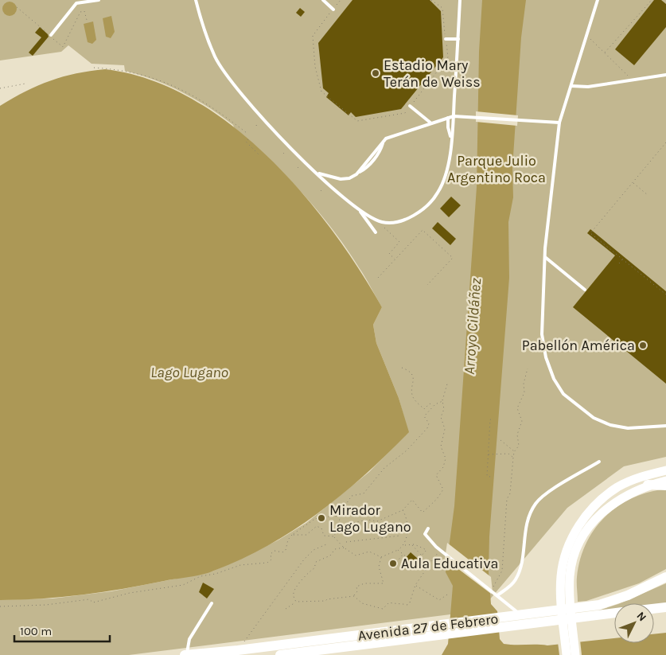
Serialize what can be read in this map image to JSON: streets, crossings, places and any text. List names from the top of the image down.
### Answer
{
  "streets": {
    "main road": ["Avenida 27 de Febrero"]
  },
  "water": ["Arroyo Cildáñez", "Lago Lugano"],
  "parks": ["Parque Julio Argentino Roca"],
  "places": [
    "Estadio Mary Terán de Weiss",
    "Pabellón América",
    "Mirador Lago Lugano",
    "Aula Educativa"
  ],
  "scale_bar": "100 m",
  "north": "top right"
}
